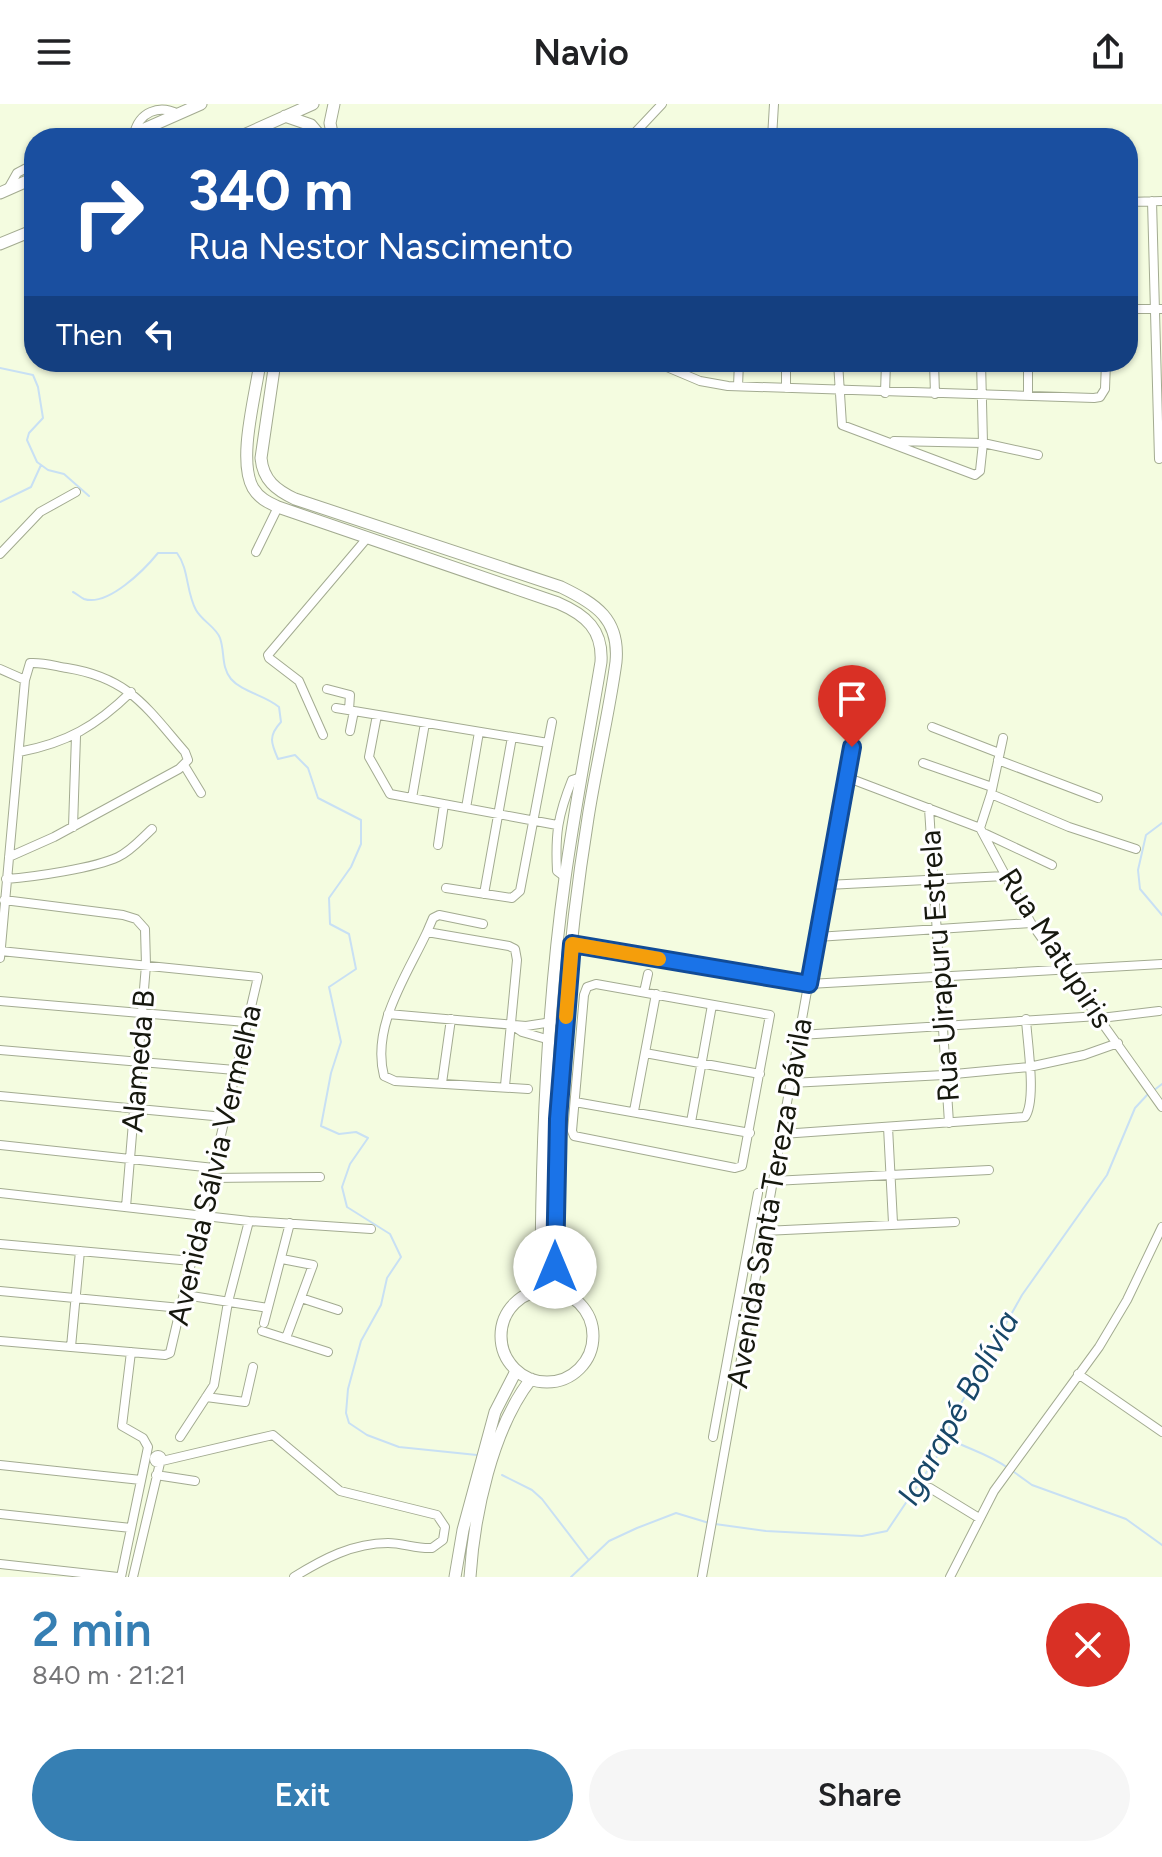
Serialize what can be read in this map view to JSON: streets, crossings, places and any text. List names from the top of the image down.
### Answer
{
  "streets": {
    "street": [
      "Rua Matupiris",
      "Rua Uirapuru Estrela",
      "Alameda B",
      "Avenida Sálvia Vermelha",
      "Avenida Santa Tereza Dávila"
    ]
  },
  "crossings": [
    ["Alameda B", "Avenida Sálvia Vermelha"]
  ],
  "water": ["Igarapé Bolívia"],
  "page": {
    "header": "Navio",
    "turn": ["340 m", "Rua Nestor Nascimento"],
    "then": "Then",
    "heading": ["2 min", "840 m · 21:21"],
    "buttons": ["Exit", "Share"]
  }
}
